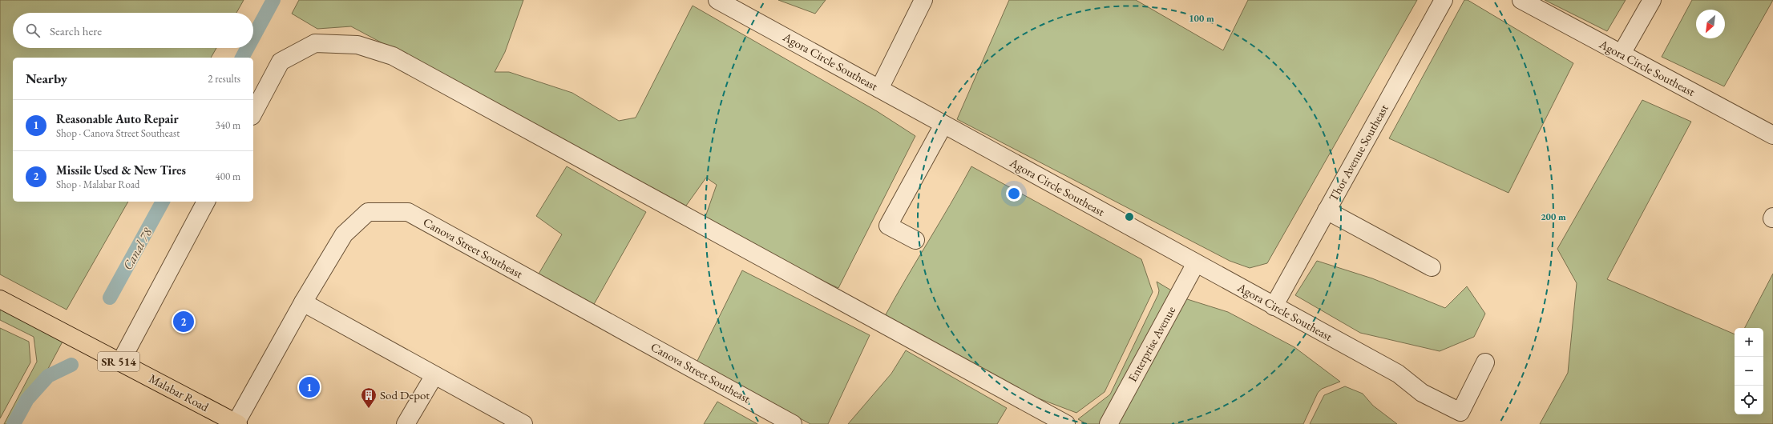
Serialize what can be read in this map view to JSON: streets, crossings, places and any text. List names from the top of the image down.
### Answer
{
  "streets": {
    "main road": ["SR 514", "Malabar Road"],
    "street": [
      "Agora Circle Southeast",
      "Thor Avenue Southeast",
      "Canova Street Southeast",
      "Enterprise Avenue"
    ]
  },
  "crossings": [
    ["Agora Circle Southeast", "Thor Avenue Southeast"],
    ["Agora Circle Southeast", "Enterprise Avenue"],
    ["Canova Street Southeast", "Malabar Road"]
  ],
  "water": ["Canal 78"],
  "places": {
    "building": ["Sod Depot"]
  },
  "north": "bottom left",
  "page": {
    "search": "Search here",
    "heading": ["Nearby", "2 results"],
    "list": [
      {
        "mark": "1",
        "name": "Reasonable Auto Repair",
        "note": "Shop · Canova Street Southeast",
        "value": "340 m"
      },
      {
        "mark": "2",
        "name": "Missile Used & New Tires",
        "note": "Shop · Malabar Road",
        "value": "400 m"
      }
    ],
    "pins": ["2", "1"],
    "map_buttons": ["+", "−"]
  },
  "rings": ["100 m", "200 m"]
}
